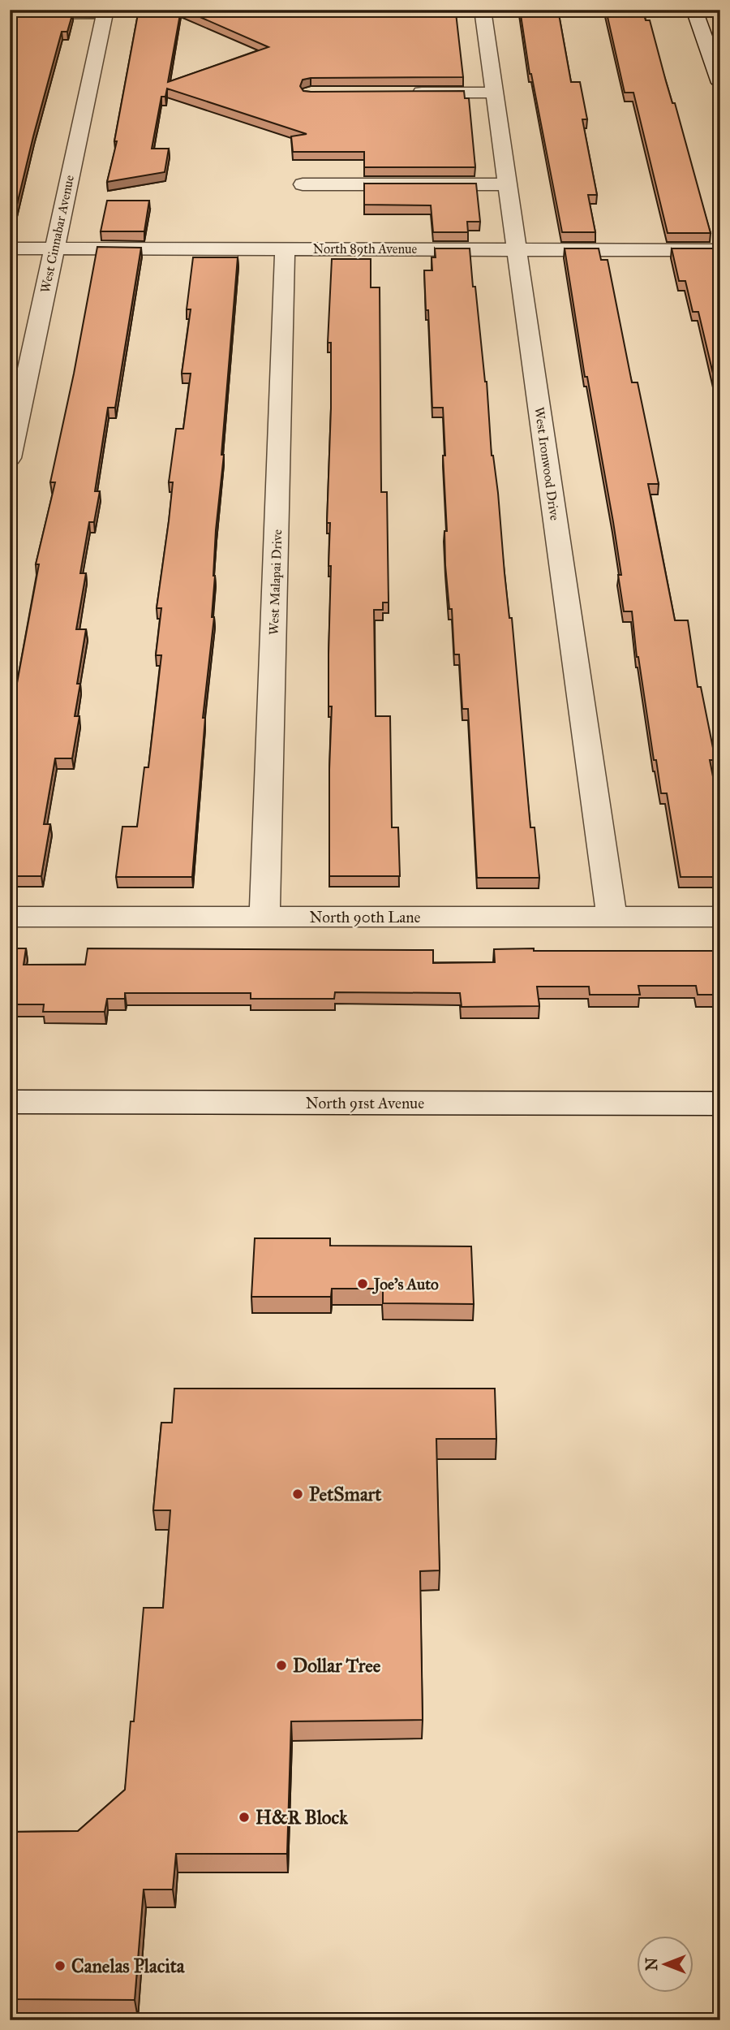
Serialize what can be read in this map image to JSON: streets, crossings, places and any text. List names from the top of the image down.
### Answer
{
  "streets": {
    "street": [
      "West Cinnabar Avenue",
      "North 89th Avenue",
      "West Ironwood Drive",
      "West Malapai Drive",
      "North 90th Lane",
      "North 91st Avenue"
    ]
  },
  "crossings": [
    ["West Cinnabar Avenue", "North 89th Avenue"],
    ["North 89th Avenue", "West Ironwood Drive"],
    ["North 89th Avenue", "West Malapai Drive"],
    ["West Ironwood Drive", "North 90th Lane"],
    ["West Malapai Drive", "North 90th Lane"]
  ],
  "places": [
    "Joe's Auto",
    "PetSmart",
    "Dollar Tree",
    "H&R Block",
    "Canelas Placita"
  ],
  "north": "left"
}
